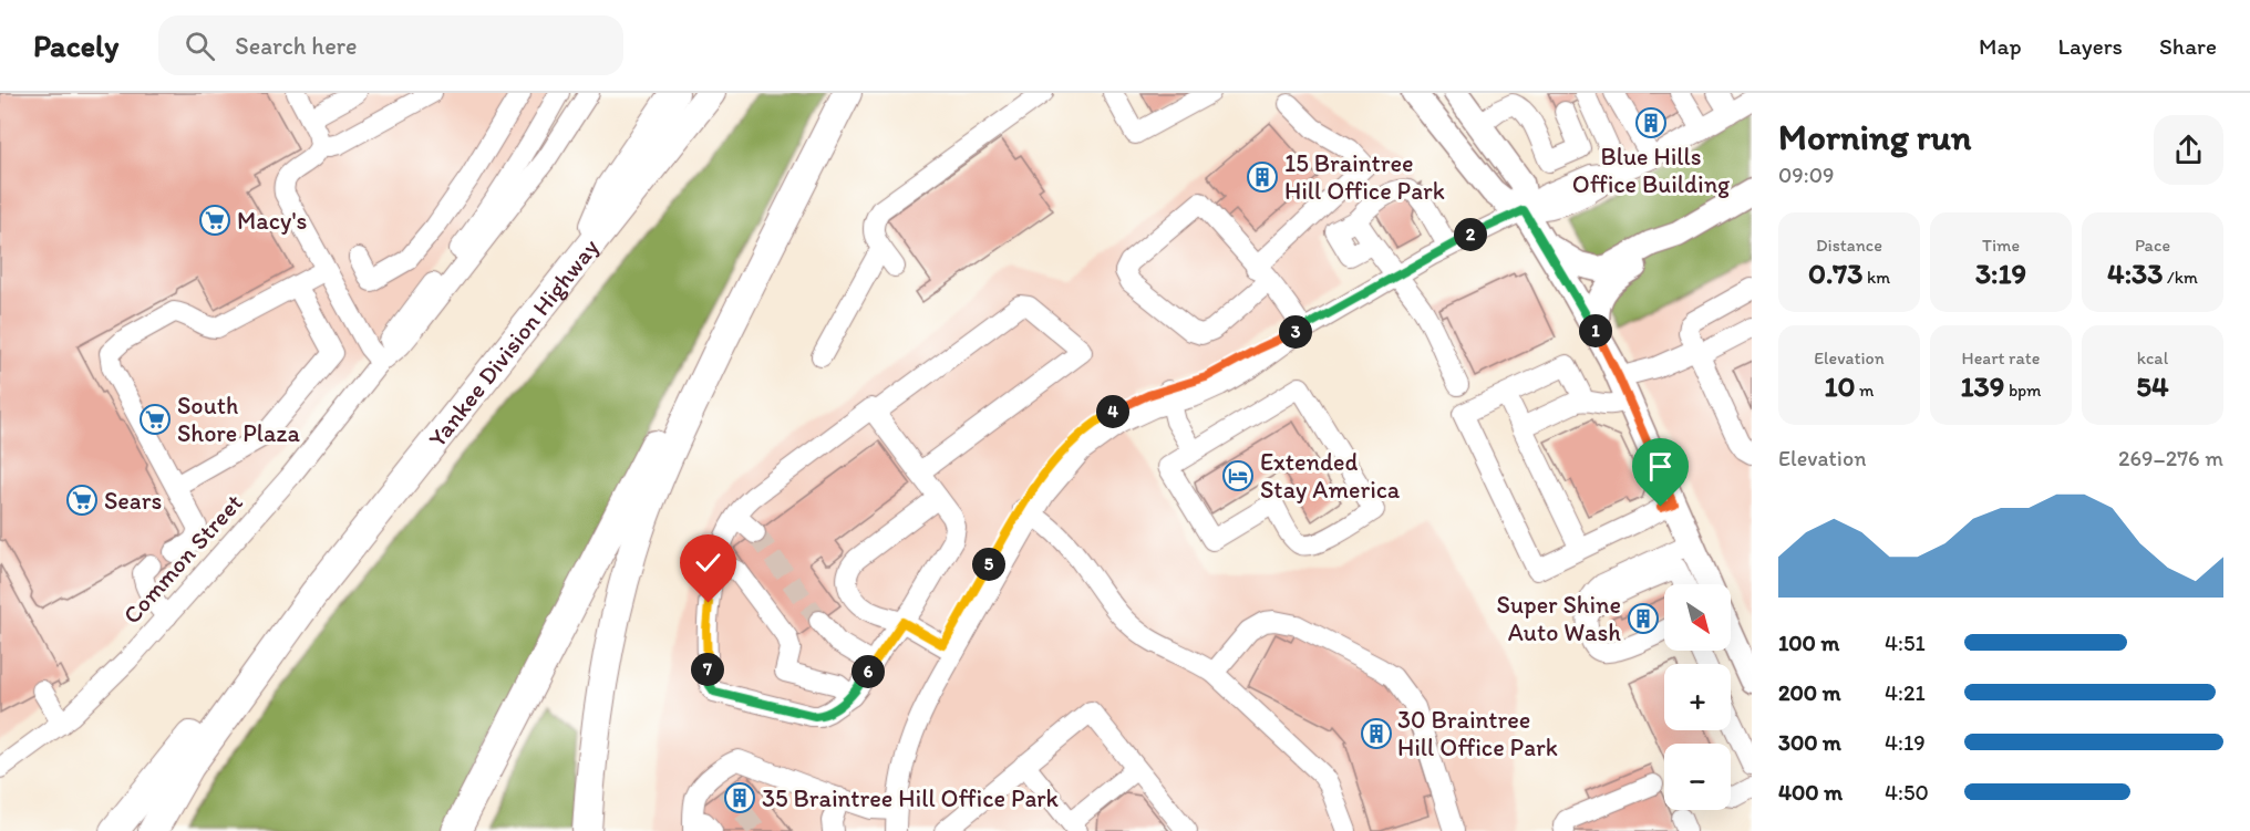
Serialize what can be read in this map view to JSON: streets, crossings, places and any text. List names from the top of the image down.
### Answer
{
  "streets": {
    "highway": ["Yankee Division Highway"],
    "street": ["Common Street"]
  },
  "places": {
    "building": [
      "Blue Hills Office Building",
      "15 Braintree Hill Office Park",
      "Super Shine Auto Wash",
      "30 Braintree Hill Office Park",
      "35 Braintree Hill Office Park"
    ],
    "supermarket": ["Macy's", "South Shore Plaza", "Sears"],
    "hotel": ["Extended Stay America"]
  },
  "north": "bottom right",
  "page": {
    "header": "Pacely",
    "search": "Search here",
    "nav": ["Map", "Layers", "Share"],
    "heading": ["Morning run", "09:09"],
    "stats": [
      ["Distance", "0.73 km"],
      ["Time", "3:19"],
      ["Pace", "4:33 /km"],
      ["Elevation", "10 m"],
      ["Heart rate", "139 bpm"],
      ["kcal", "54"]
    ],
    "pins": [
      "2",
      "1",
      "3",
      "4",
      "5",
      "7",
      "6"
    ],
    "chart": ["Elevation", "269–276 m"],
    "map_buttons": ["+", "−"],
    "list": [
      {
        "name": "100 m",
        "note": "4:51"
      },
      {
        "name": "200 m",
        "note": "4:21"
      },
      {
        "name": "300 m",
        "note": "4:19"
      },
      {
        "name": "400 m",
        "note": "4:50"
      }
    ]
  }
}
